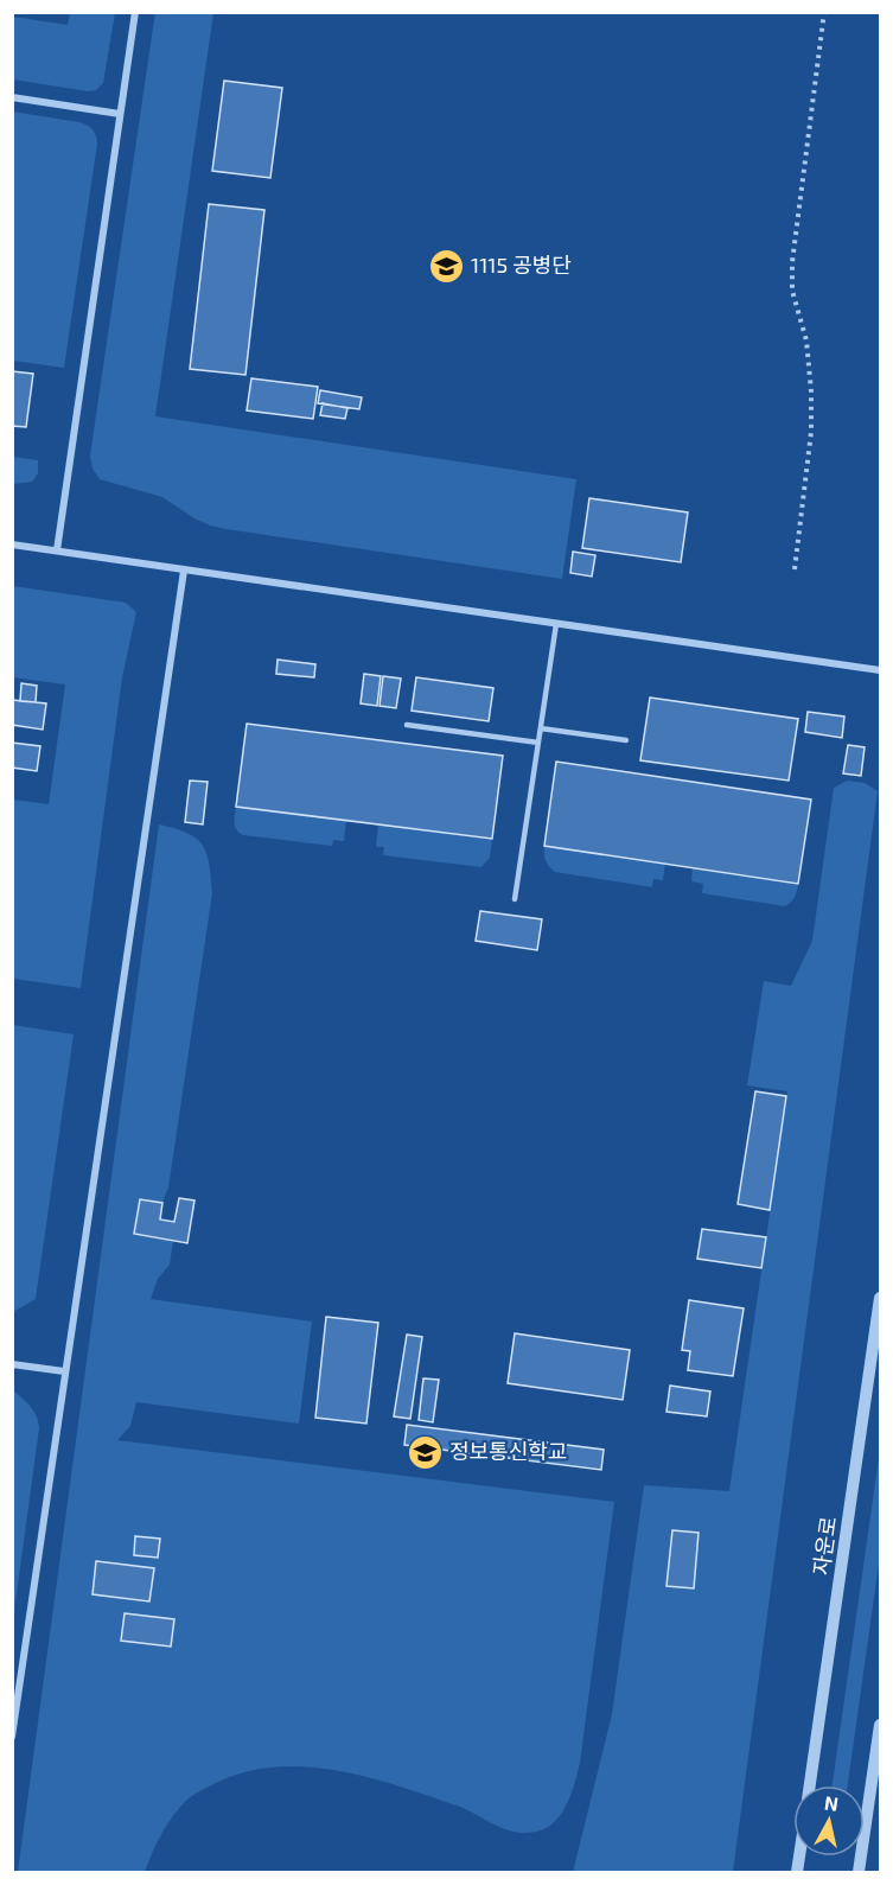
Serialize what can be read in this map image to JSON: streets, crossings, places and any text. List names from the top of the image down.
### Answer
{
  "streets": {
    "street": ["자운로"]
  },
  "places": {
    "school or university": ["1115 공병단", "정보통신학교"]
  },
  "north": "top"
}
